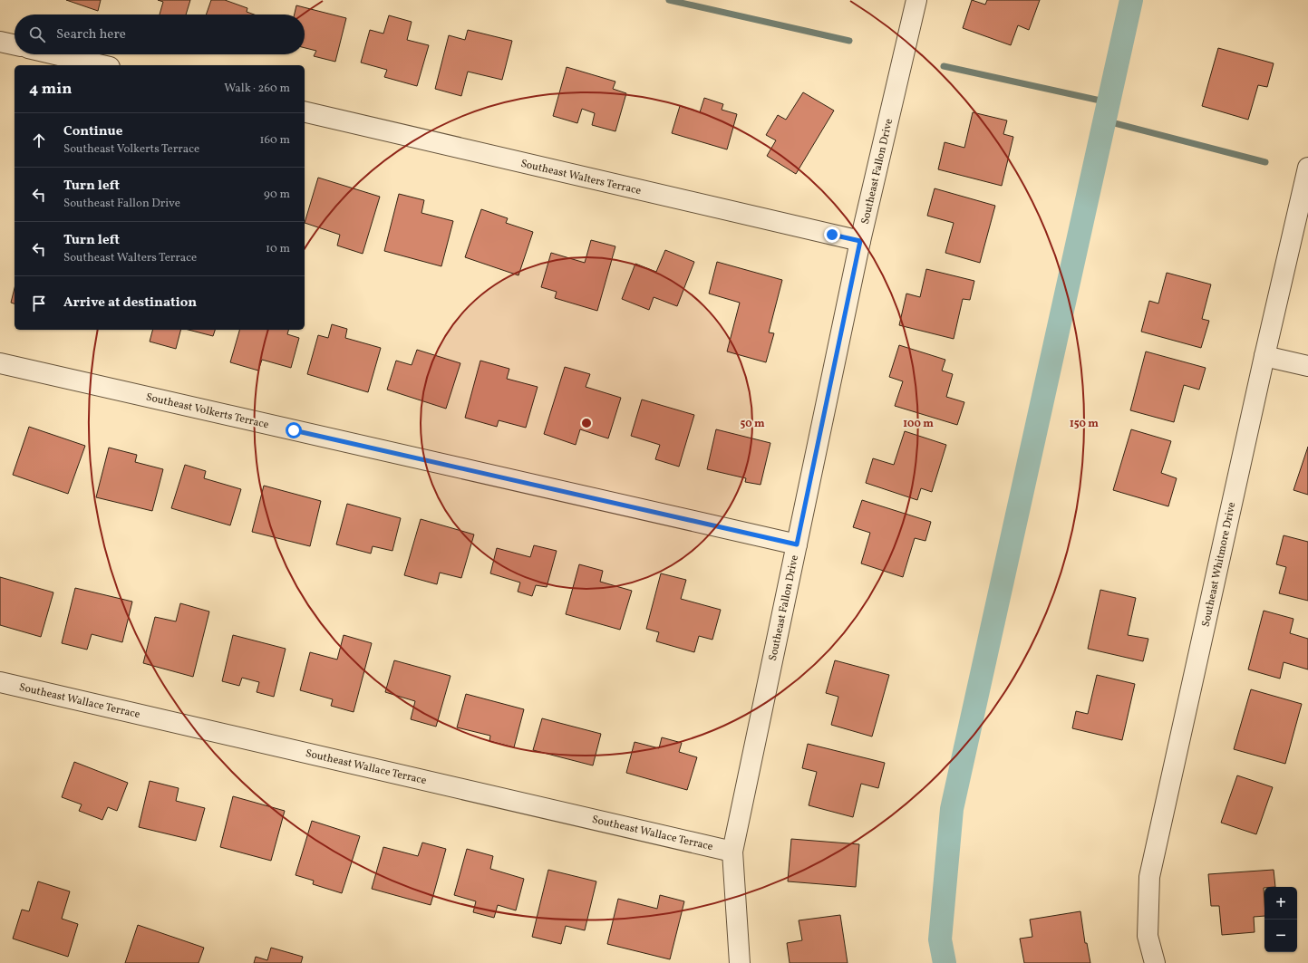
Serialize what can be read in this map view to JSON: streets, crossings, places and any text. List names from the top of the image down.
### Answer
{
  "streets": {
    "street": [
      "Southeast Fallon Drive",
      "Southeast Walters Terrace",
      "Southeast Volkerts Terrace",
      "Southeast Whitmore Drive",
      "Southeast Wallace Terrace"
    ]
  },
  "crossings": [
    ["Southeast Fallon Drive", "Southeast Walters Terrace"],
    ["Southeast Fallon Drive", "Southeast Volkerts Terrace"],
    ["Southeast Fallon Drive", "Southeast Wallace Terrace"]
  ],
  "page": {
    "search": "Search here",
    "heading": ["4 min", "Walk · 260 m"],
    "list": [
      ["Continue", "Southeast Volkerts Terrace", "160 m"],
      ["Turn left", "Southeast Fallon Drive", "90 m"],
      ["Turn left", "Southeast Walters Terrace", "10 m"],
      "Arrive at destination"
    ],
    "map_buttons": ["+", "−"]
  },
  "rings": ["50 m", "100 m", "150 m"]
}
